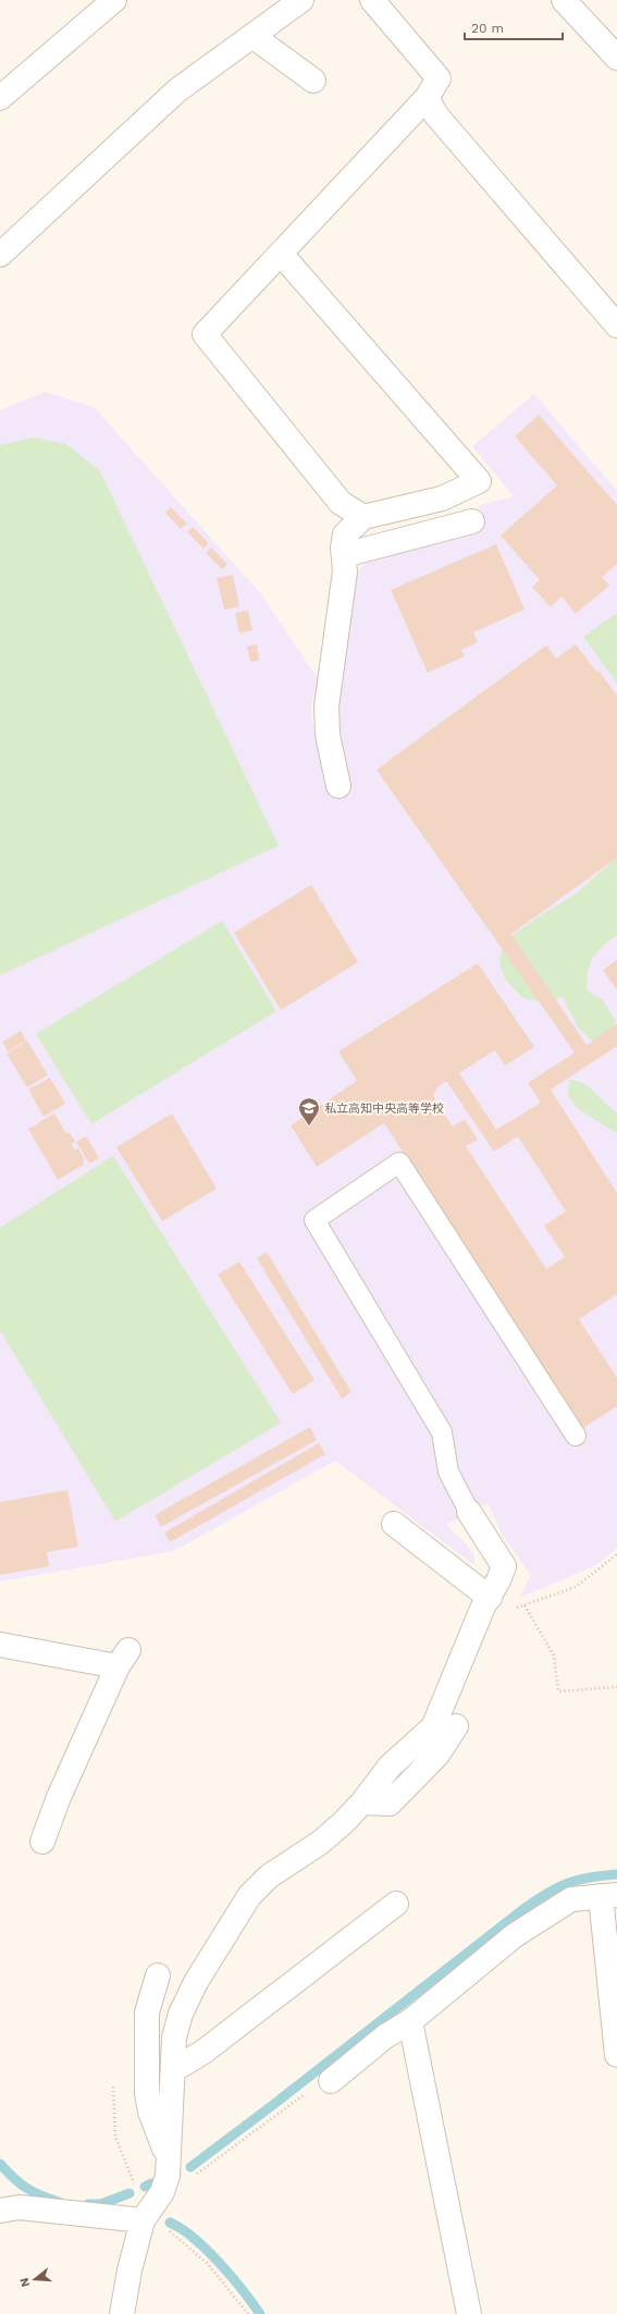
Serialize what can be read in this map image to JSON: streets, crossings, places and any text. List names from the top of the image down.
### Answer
{
  "places": {
    "school or university": ["私立高知中央高等学校"]
  },
  "scale_bar": "20 m",
  "north": "left"
}
